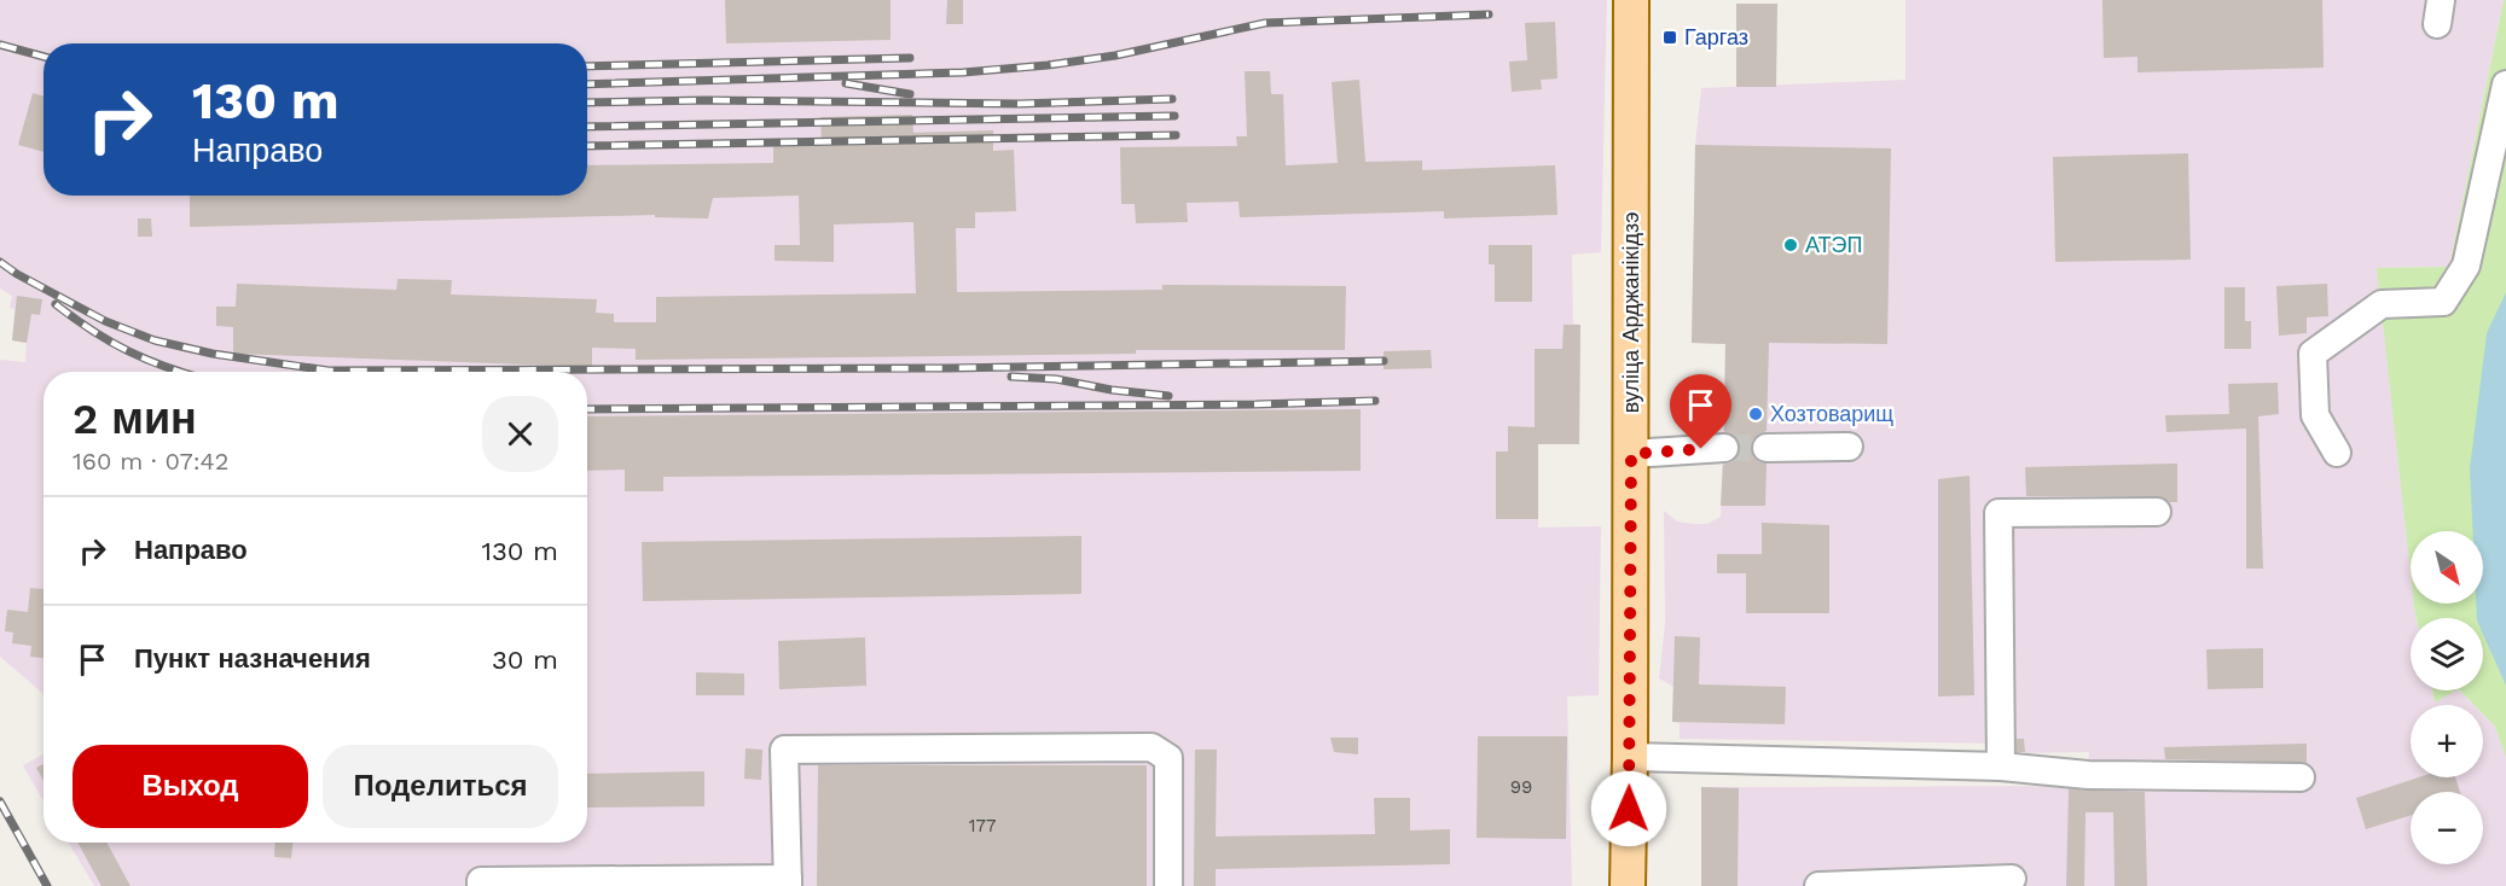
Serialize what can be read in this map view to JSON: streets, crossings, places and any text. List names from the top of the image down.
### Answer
{
  "streets": {
    "main road": ["вуліца Арджанікідзэ"]
  },
  "places": {
    "transit": ["Гаргаз"],
    "other": ["АТЭП", "Хозтоварищ"]
  },
  "house_numbers": ["99", "177"],
  "north": "bottom right",
  "page": {
    "turn": ["130 m", "Направо"],
    "heading": ["2 мин", "160 m · 07:42"],
    "list": [
      {
        "name": "Направо",
        "value": "130 m"
      },
      {
        "name": "Пункт назначения",
        "value": "30 m"
      }
    ],
    "map_buttons": ["+", "−"],
    "buttons": ["Выход", "Поделиться"]
  }
}
